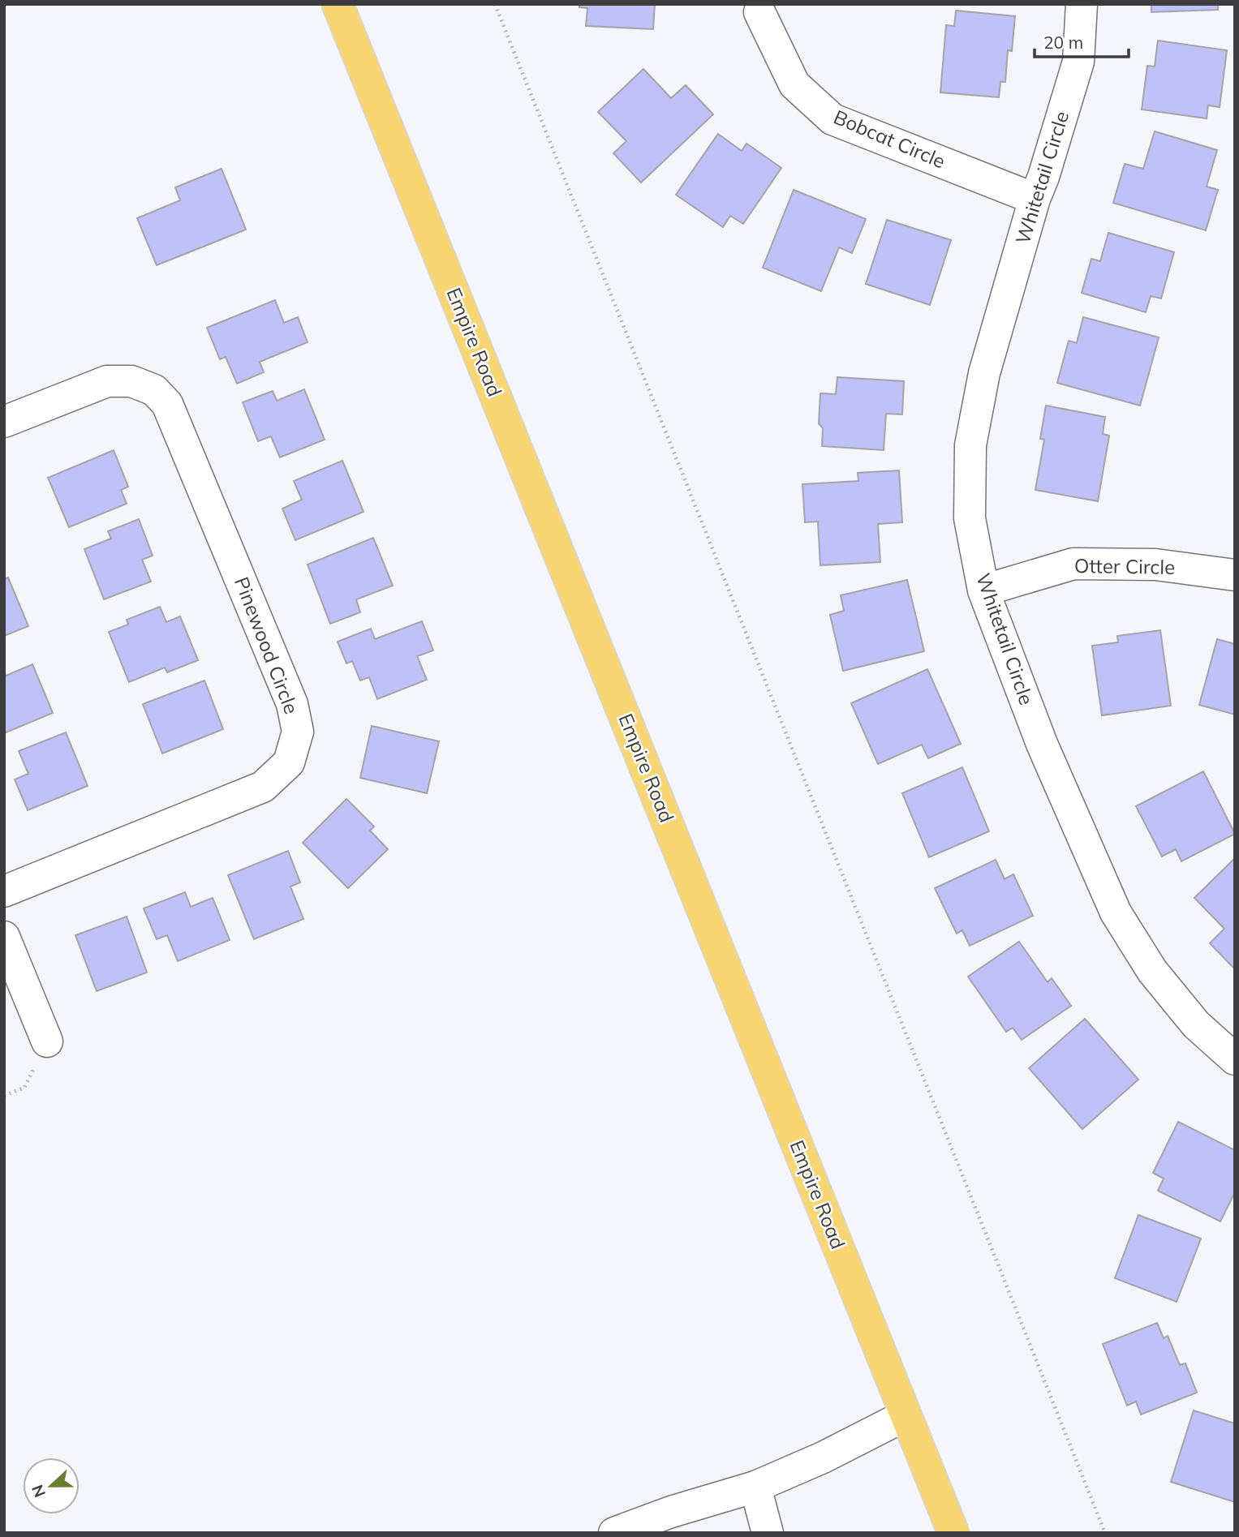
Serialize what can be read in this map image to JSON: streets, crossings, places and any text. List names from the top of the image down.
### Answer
{
  "streets": {
    "main road": ["Empire Road"],
    "street": [
      "Bobcat Circle",
      "Whitetail Circle",
      "Otter Circle",
      "Pinewood Circle"
    ]
  },
  "crossings": [
    ["Bobcat Circle", "Whitetail Circle"],
    ["Whitetail Circle", "Otter Circle"]
  ],
  "scale_bar": "20 m",
  "north": "left"
}
